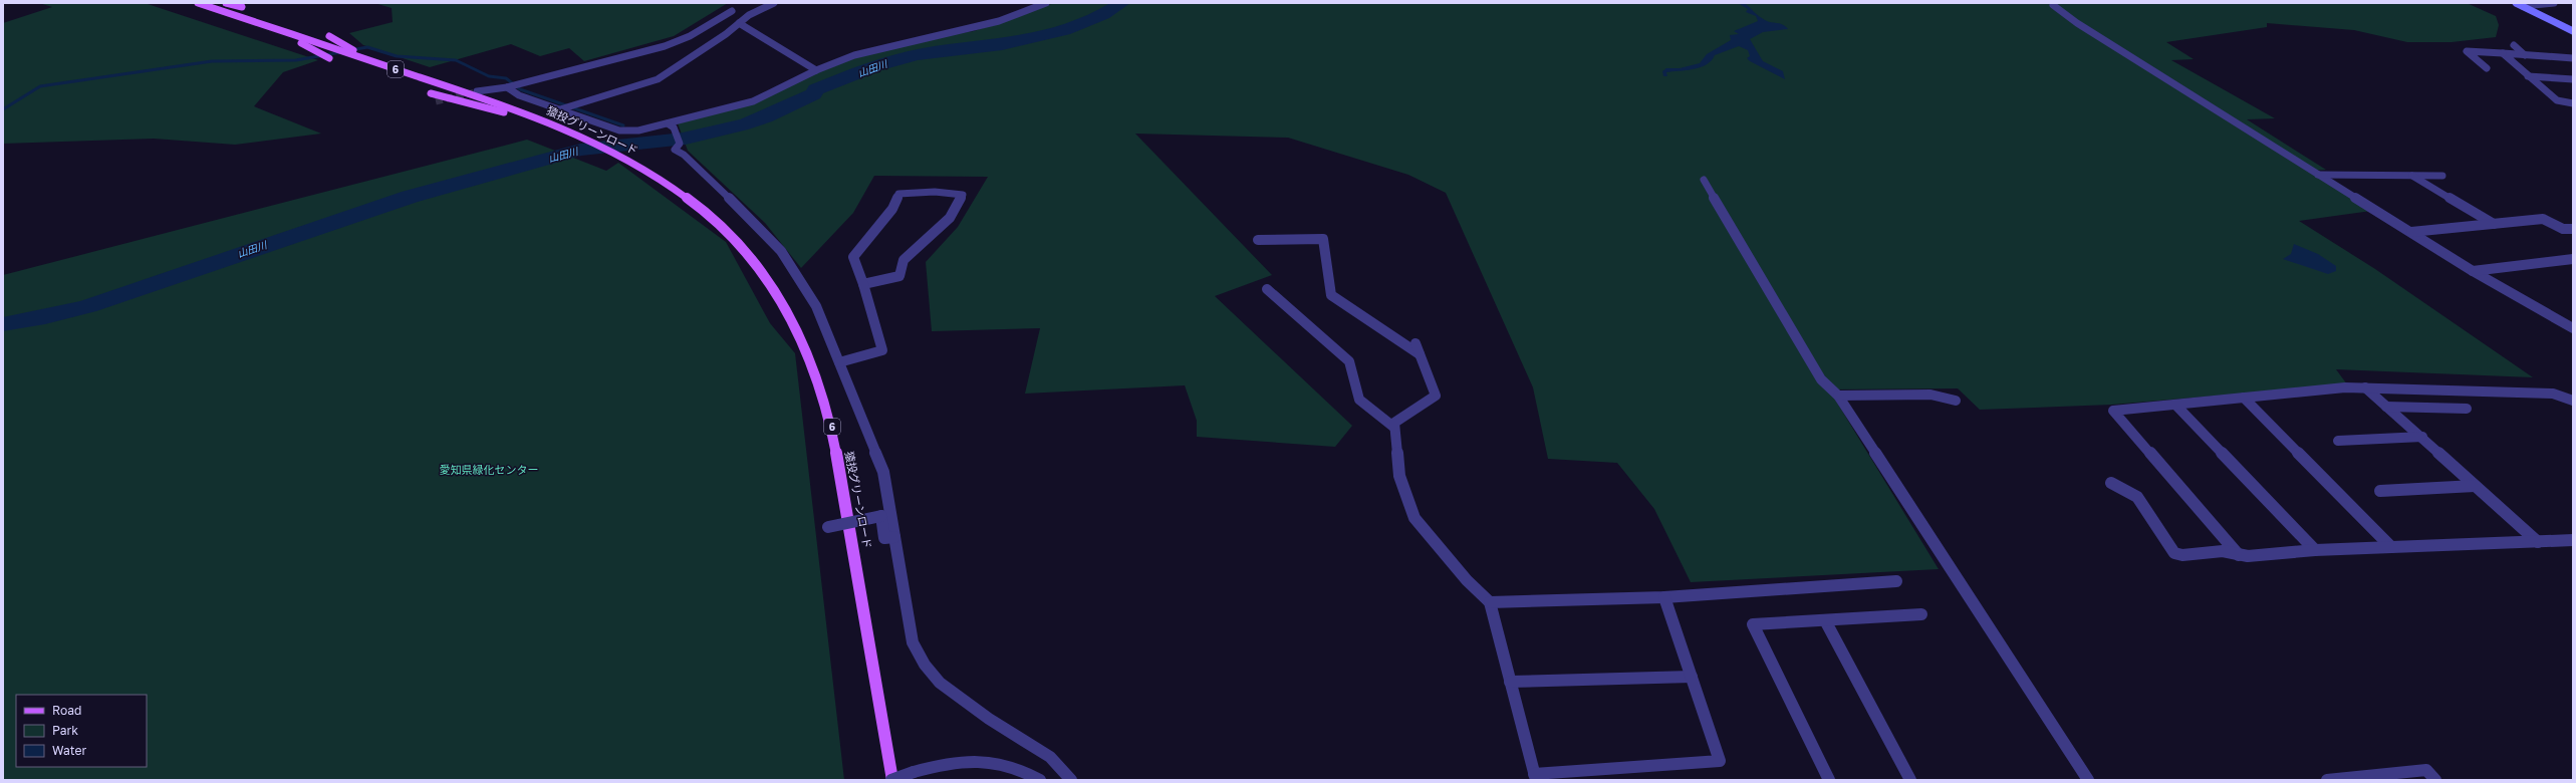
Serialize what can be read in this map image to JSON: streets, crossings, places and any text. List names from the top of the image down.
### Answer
{
  "streets": {
    "main road": ["6", "猿投グリーンロード"]
  },
  "water": ["山田川"],
  "parks": ["愛知県緑化センター"],
  "legend": ["Road", "Park", "Water"]
}
